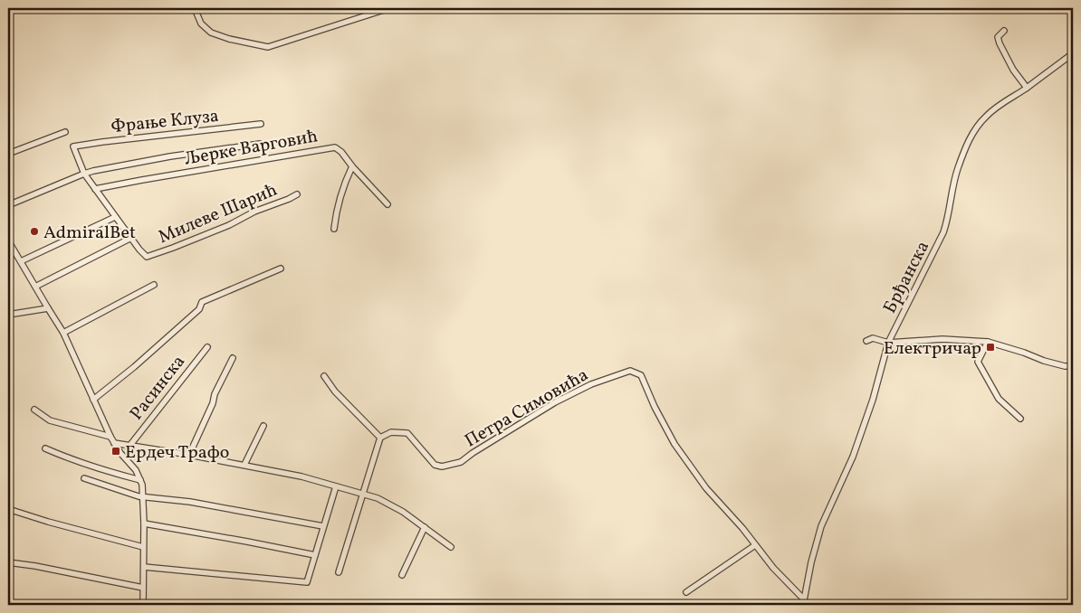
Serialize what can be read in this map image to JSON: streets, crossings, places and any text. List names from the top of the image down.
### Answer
{
  "streets": {
    "street": [
      "Фрање Клуза",
      "Љерке Варговић",
      "Милеве Шарић",
      "Брђанска",
      "Расинска",
      "Петра Симовића"
    ]
  },
  "crossings": [
    ["Фрање Клуза", "Милеве Шарић"],
    ["Љерке Варговић", "Милеве Шарић"],
    ["Брђанска", "Петра Симовића"]
  ],
  "places": {
    "other": ["AdmiralBet"],
    "transit": ["Електричар", "Ердеч Трафо"]
  }
}
